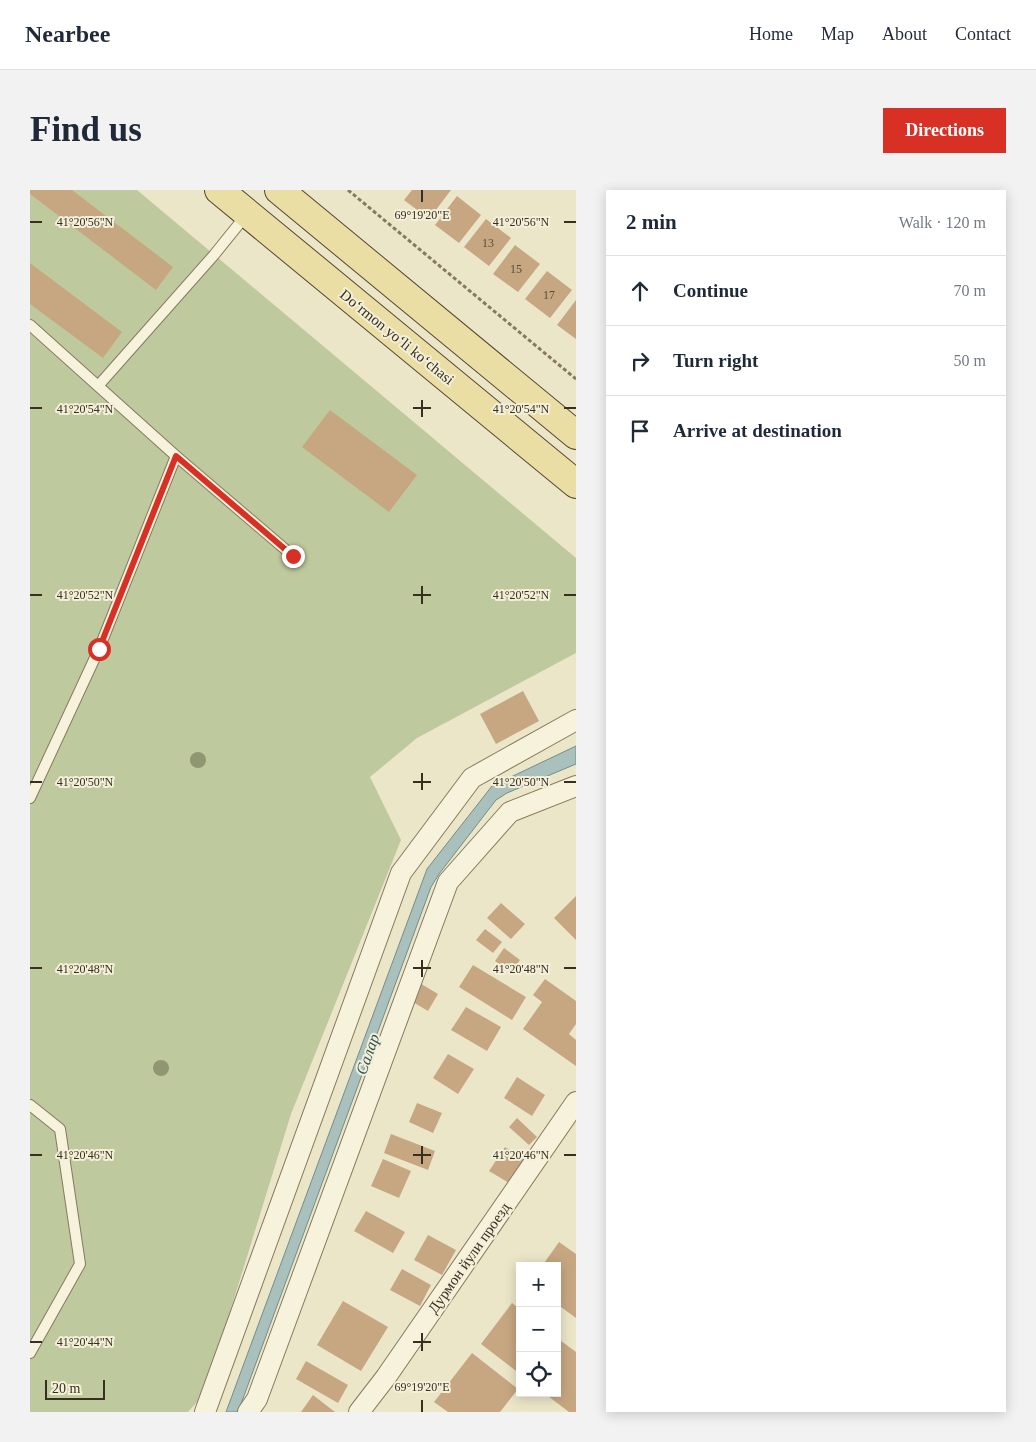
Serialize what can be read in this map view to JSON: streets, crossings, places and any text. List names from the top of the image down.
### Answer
{
  "streets": {
    "main road": ["Do‘rmon yo‘li ko‘chasi"],
    "street": ["Дурмон йули проезд"]
  },
  "water": ["Салар"],
  "house_numbers": ["13", "15", "17"],
  "scale_bar": "20 m",
  "page": {
    "header": "Nearbee",
    "nav": [
      "Home",
      "Map",
      "About",
      "Contact"
    ],
    "buttons": "Directions",
    "title": "Find us",
    "heading": ["2 min", "Walk · 120 m"],
    "list": [
      ["Continue", "70 m"],
      ["Turn right", "50 m"],
      "Arrive at destination"
    ],
    "map_buttons": ["+", "−"],
    "scale": "20 m"
  },
  "coordinates": [
    "69°19'20\"E",
    "41°20'56\"N",
    "41°20'54\"N",
    "41°20'52\"N",
    "41°20'50\"N",
    "41°20'48\"N",
    "41°20'46\"N",
    "41°20'44\"N"
  ]
}
